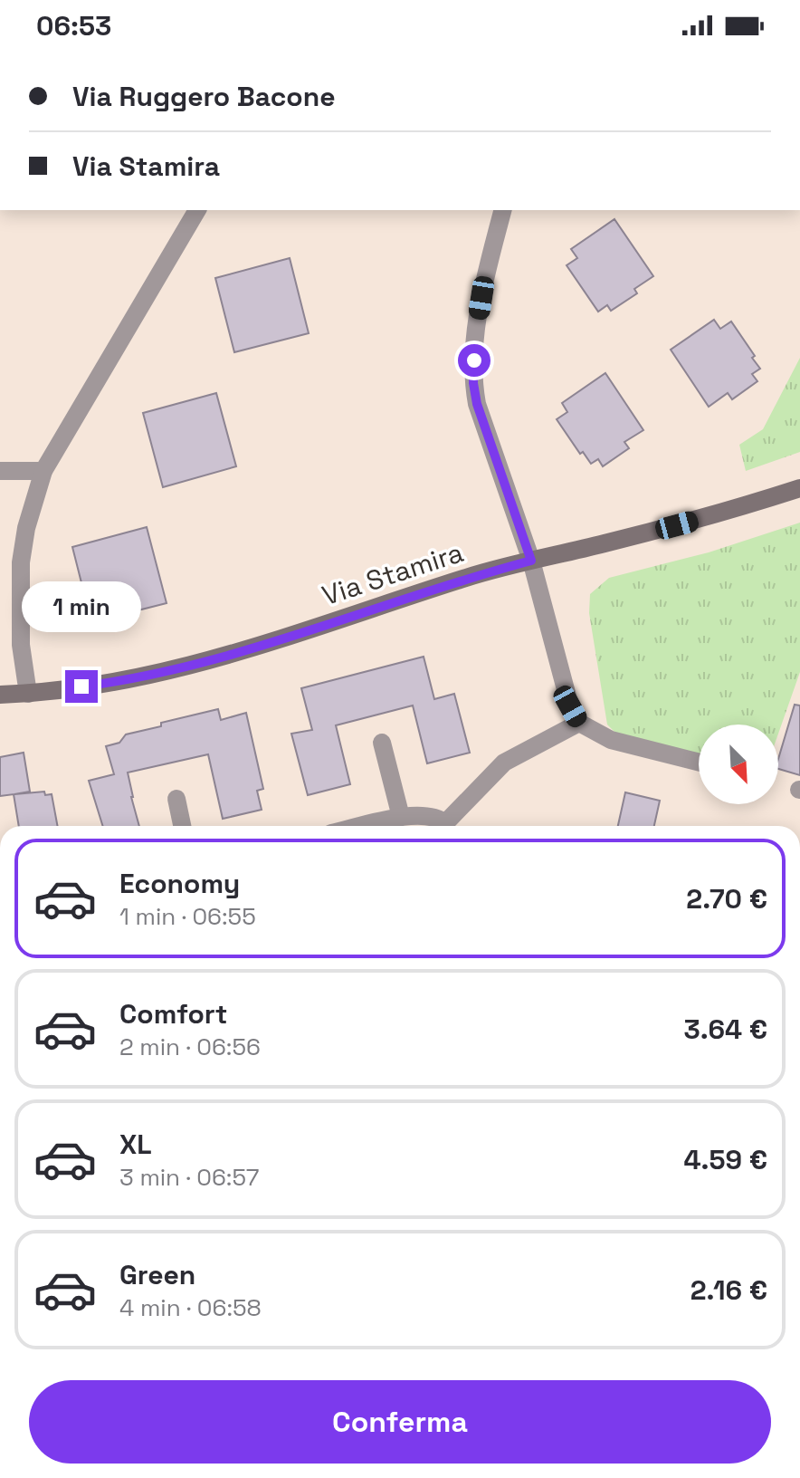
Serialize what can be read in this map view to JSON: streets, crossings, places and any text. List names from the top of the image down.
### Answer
{
  "streets": {
    "street": ["Via Stamira"]
  },
  "north": "bottom right",
  "page": {
    "status": "06:53",
    "banner": ["Via Ruggero Bacone", "Via Stamira"],
    "bubble": "1 min",
    "list": [
      {
        "name": "Economy",
        "note": "1 min · 06:55",
        "value": "2.70 €"
      },
      {
        "name": "Comfort",
        "note": "2 min · 06:56",
        "value": "3.64 €"
      },
      {
        "name": "XL",
        "note": "3 min · 06:57",
        "value": "4.59 €"
      },
      {
        "name": "Green",
        "note": "4 min · 06:58",
        "value": "2.16 €"
      }
    ],
    "buttons": "Conferma"
  }
}
